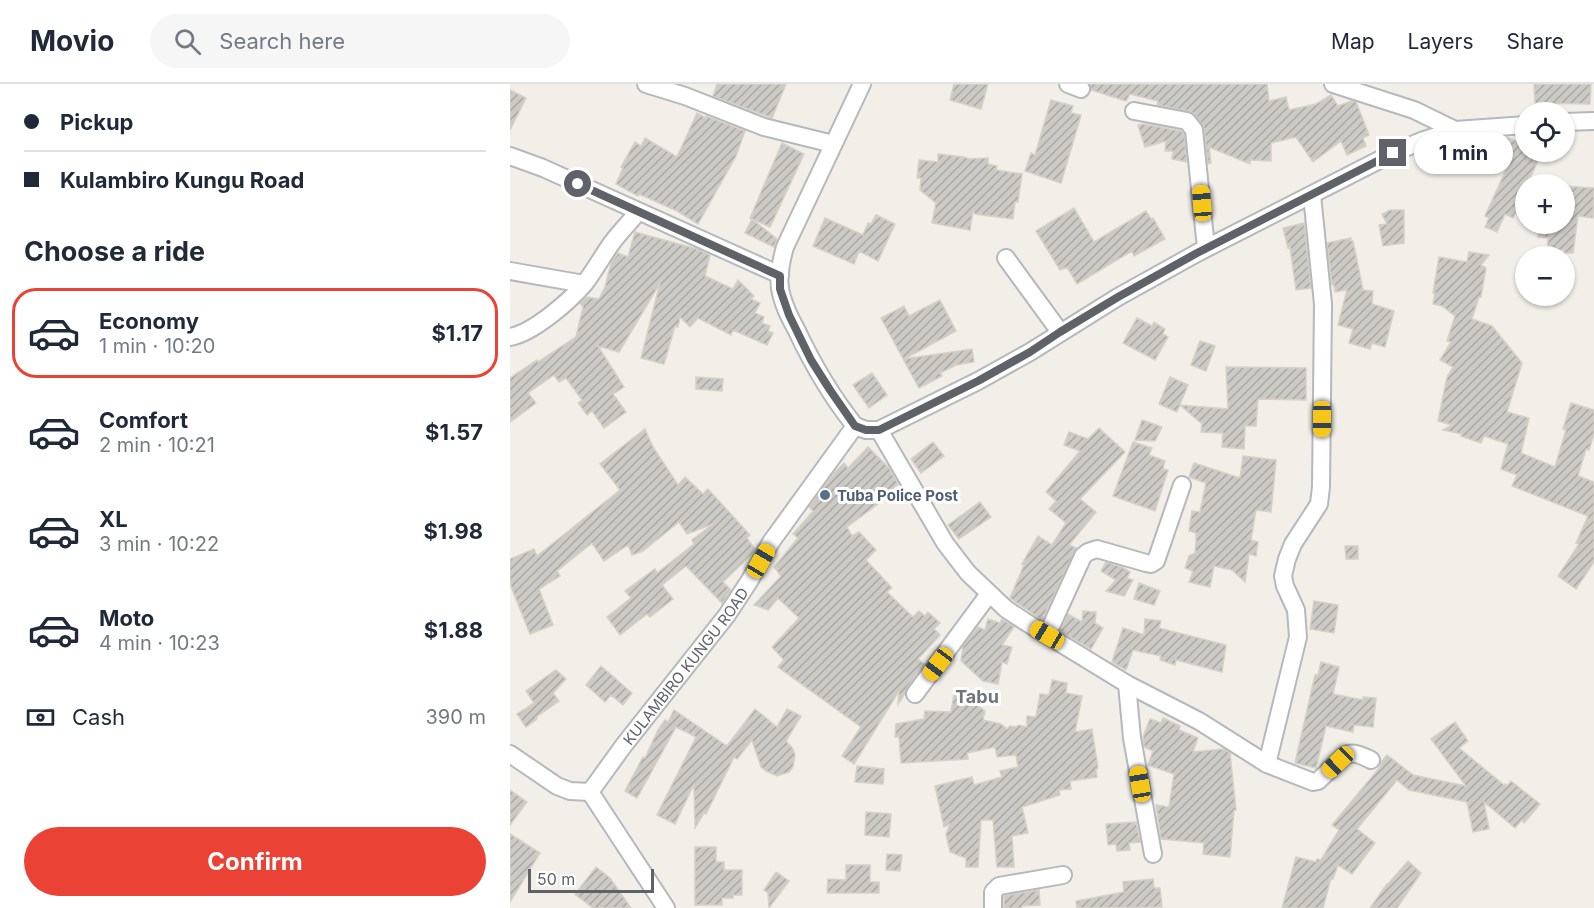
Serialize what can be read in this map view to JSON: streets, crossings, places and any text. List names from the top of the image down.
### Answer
{
  "streets": {
    "street": ["KULAMBIRO KUNGU ROAD"]
  },
  "districts": ["Tabu"],
  "places": ["Tuba Police Post"],
  "scale_bar": "50 m",
  "page": {
    "header": "Movio",
    "search": "Search here",
    "nav": ["Map", "Layers", "Share"],
    "banner": ["Pickup", "Kulambiro Kungu Road"],
    "map_buttons": ["+", "−"],
    "bubble": "1 min",
    "heading": "Choose a ride",
    "list": [
      {
        "name": "Economy",
        "note": "1 min · 10:20",
        "value": "$1.17"
      },
      {
        "name": "Comfort",
        "note": "2 min · 10:21",
        "value": "$1.57"
      },
      {
        "name": "XL",
        "note": "3 min · 10:22",
        "value": "$1.98"
      },
      {
        "name": "Moto",
        "note": "4 min · 10:23",
        "value": "$1.88"
      }
    ],
    "pay": ["Cash", "390 m"],
    "buttons": "Confirm",
    "scale": "50 m"
  }
}
